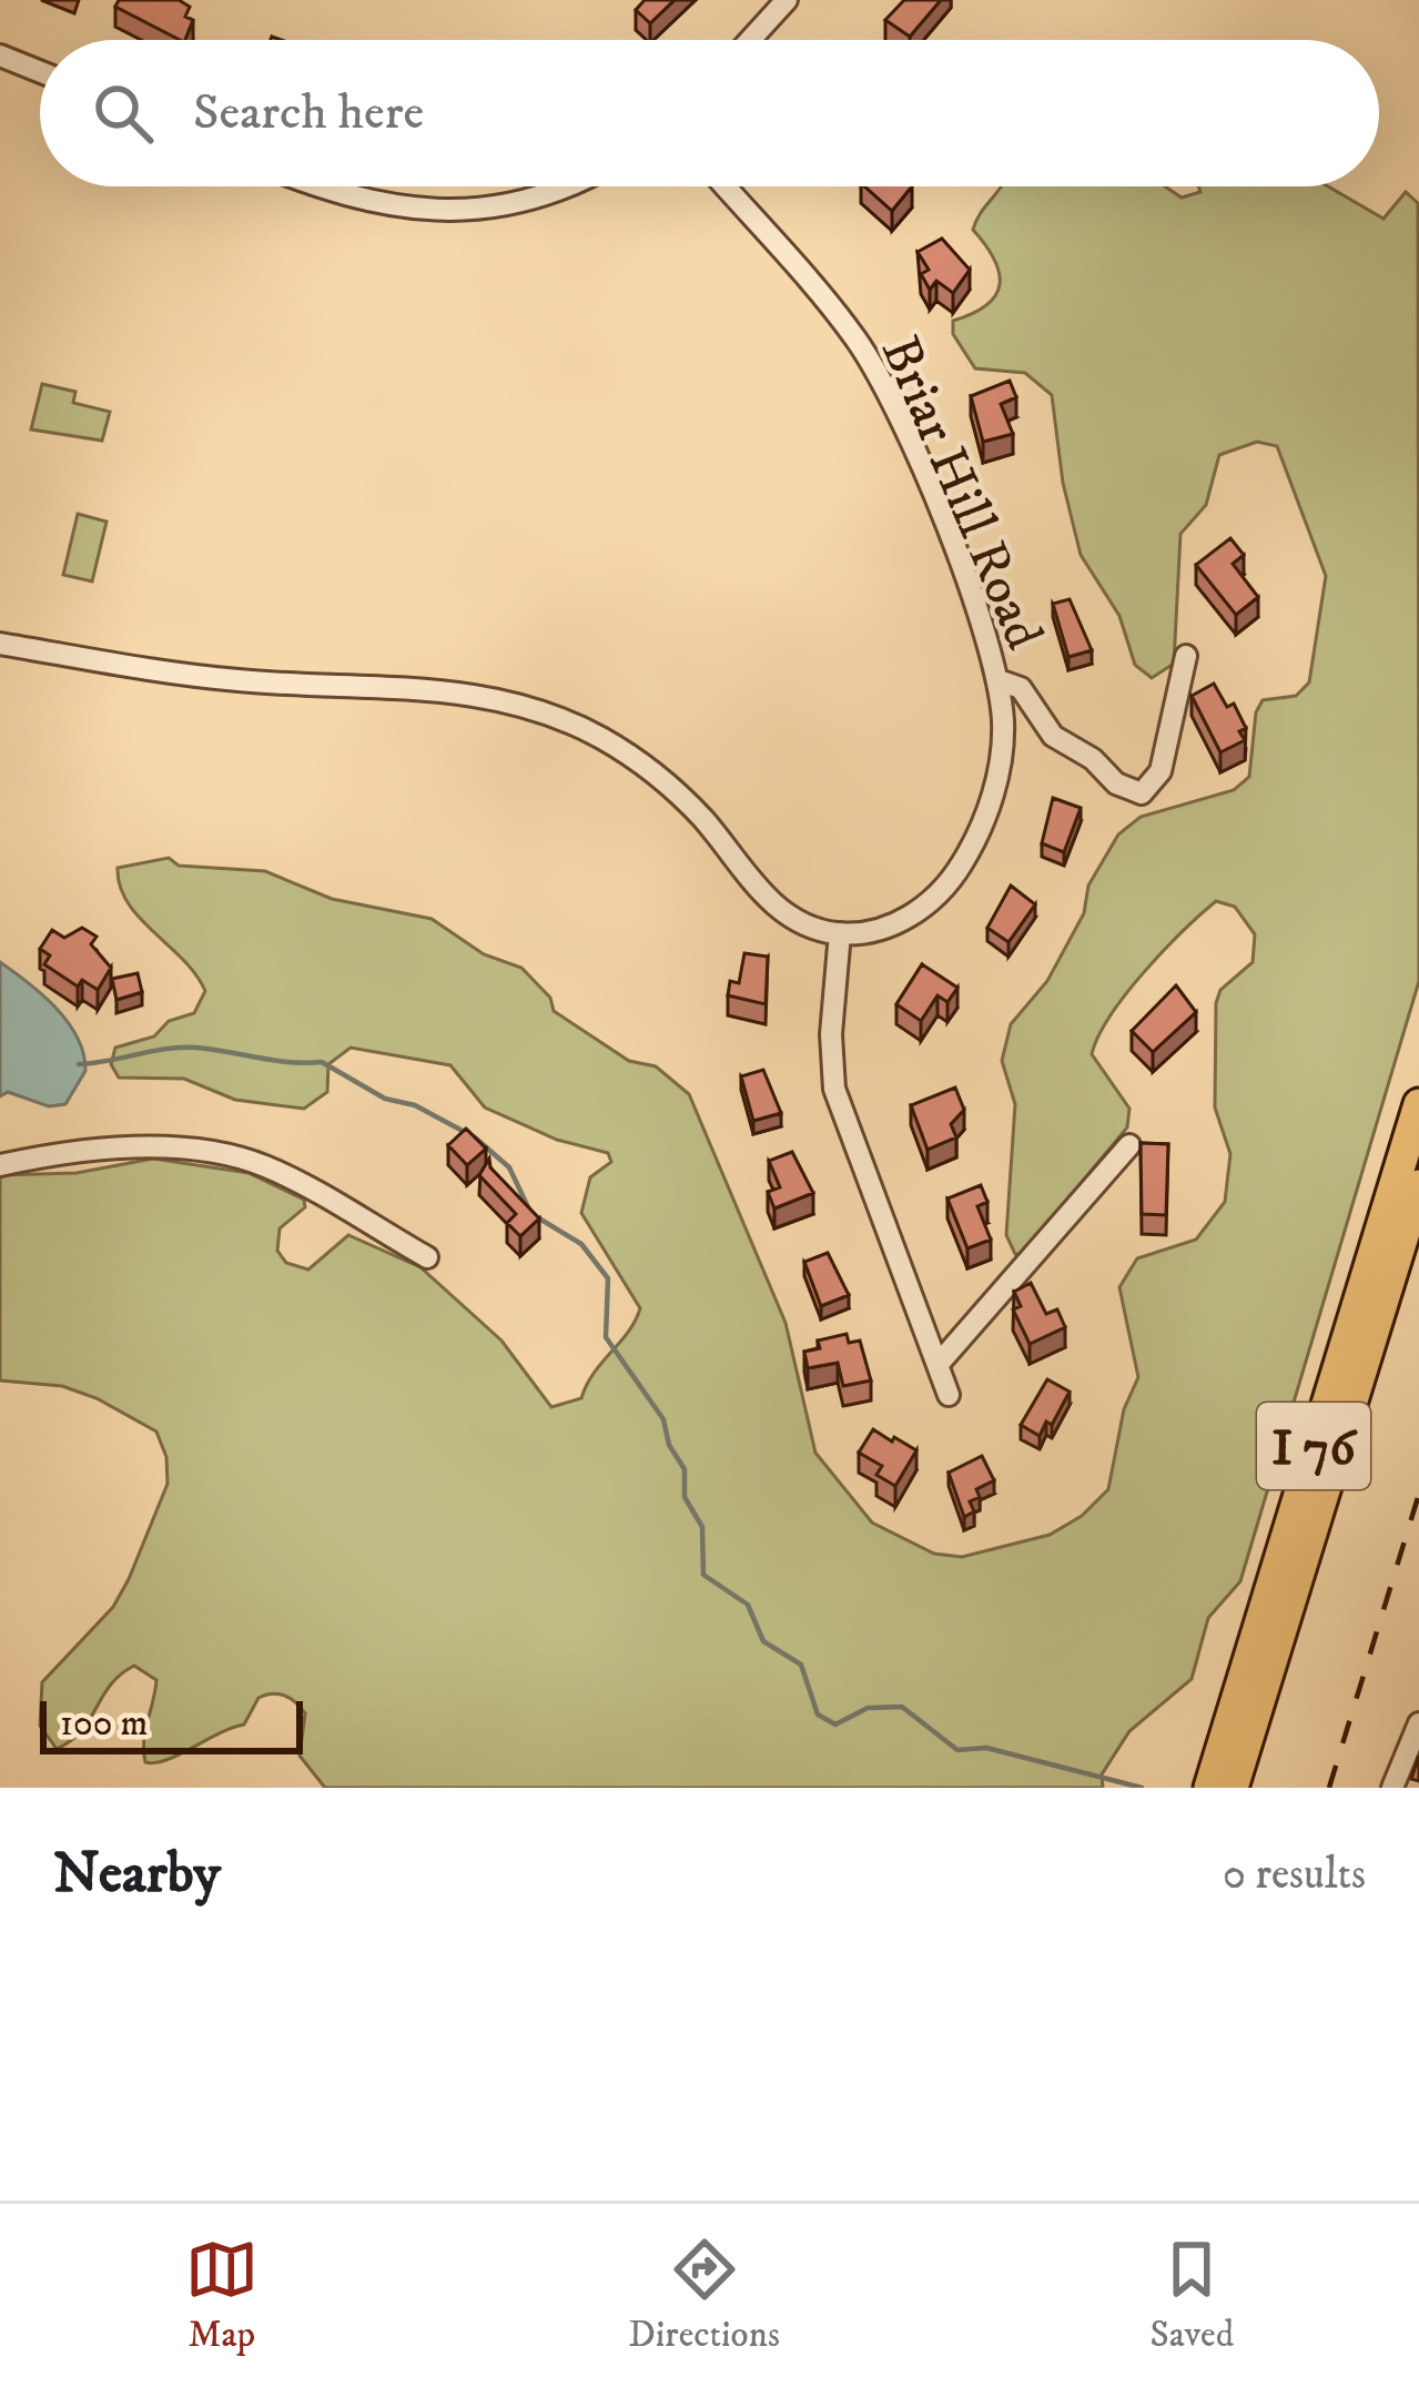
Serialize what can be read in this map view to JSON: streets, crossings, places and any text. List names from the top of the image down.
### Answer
{
  "streets": {
    "highway": ["I 76"],
    "street": ["Briar Hill Road"]
  },
  "scale_bar": "100 m",
  "page": {
    "search": "Search here",
    "scale": "100 m",
    "heading": ["Nearby", "0 results"],
    "nav": ["Map", "Directions", "Saved"]
  }
}
